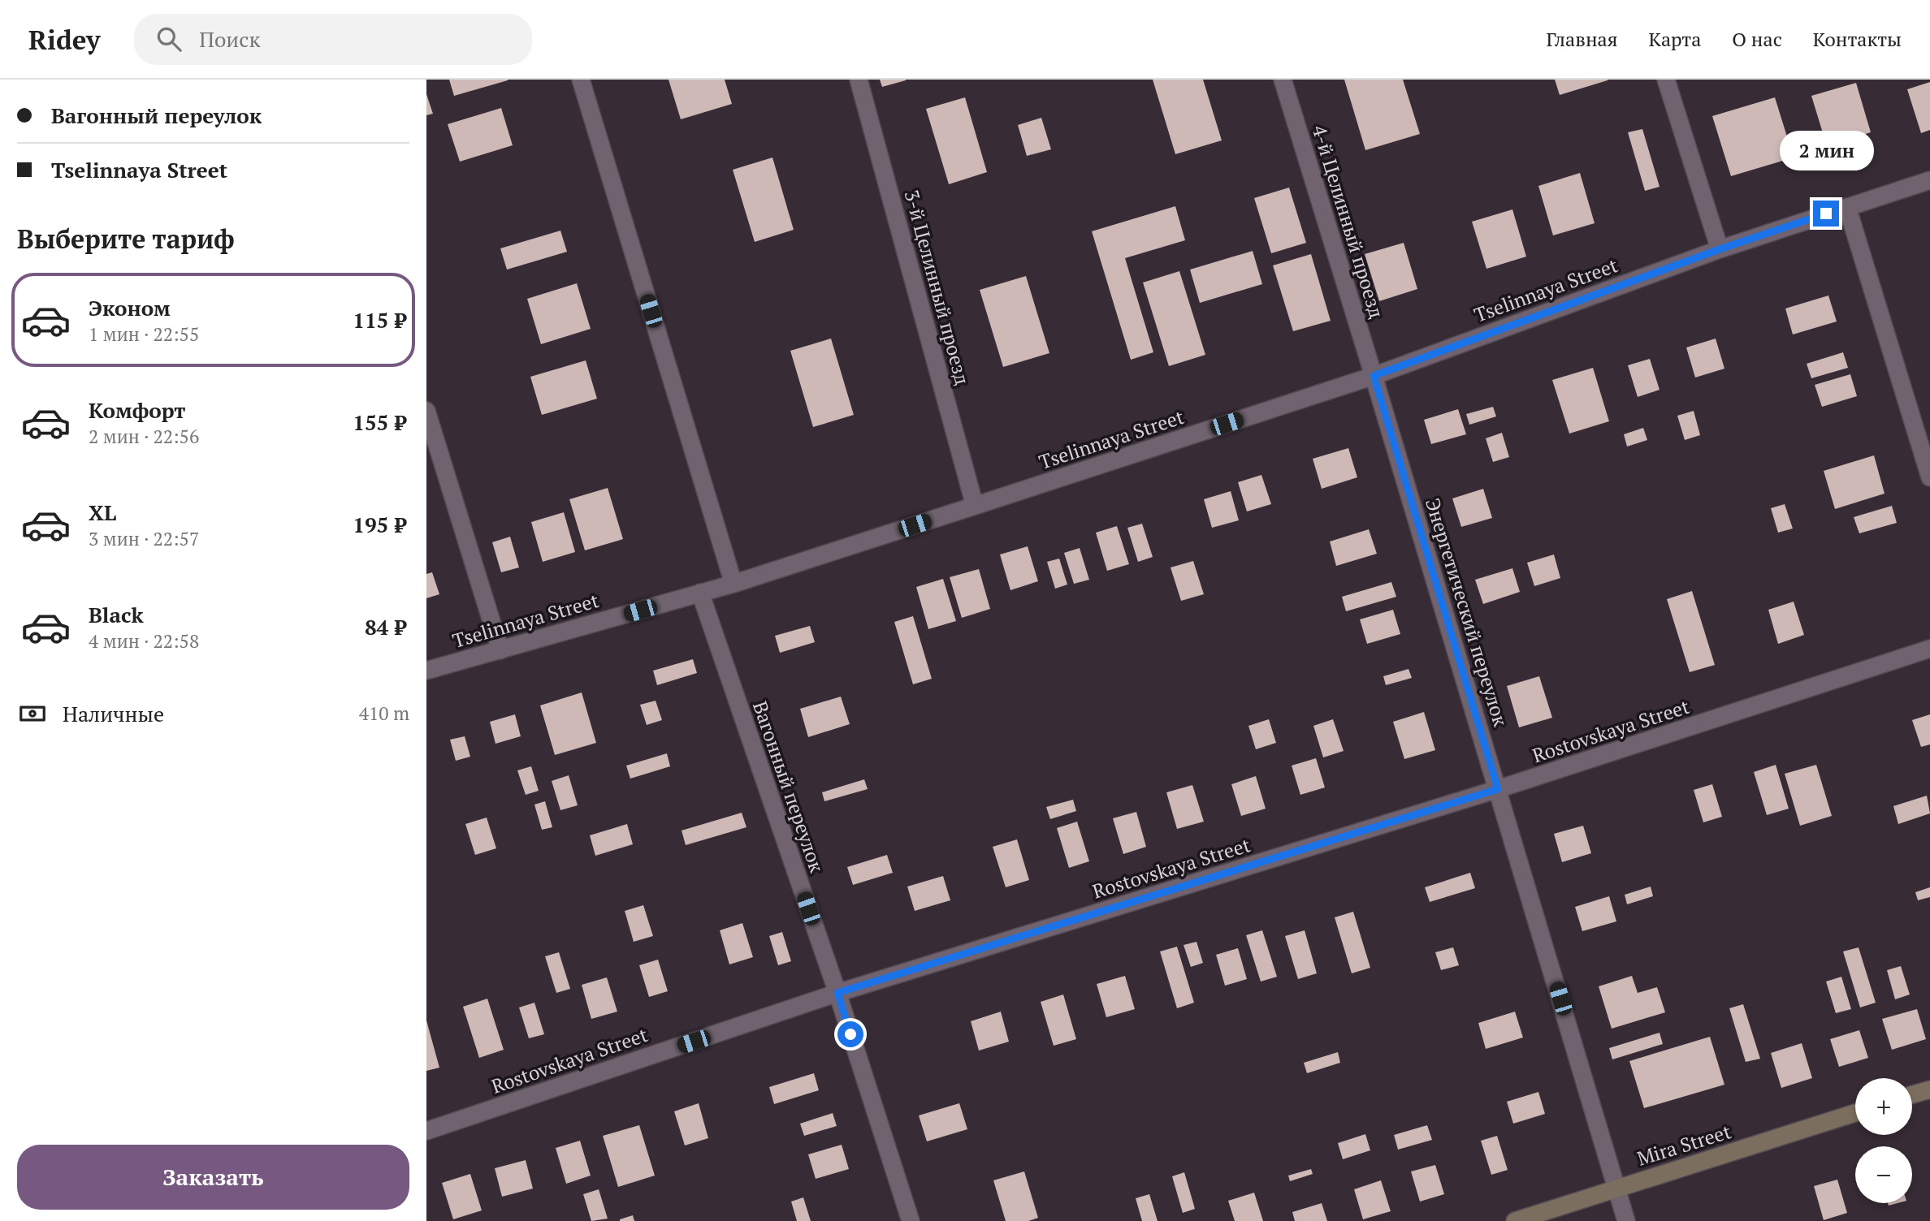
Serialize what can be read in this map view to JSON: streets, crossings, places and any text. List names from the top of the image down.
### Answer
{
  "streets": {
    "street": [
      "4-й Целинный проезд",
      "3-й Целинный проезд",
      "Tselinnaya Street",
      "Энергетический переулок",
      "Rostovskaya Street",
      "Вагонный переулок",
      "Mira Street"
    ]
  },
  "crossings": [
    ["4-й Целинный проезд", "Tselinnaya Street"],
    ["4-й Целинный проезд", "Энергетический переулок"],
    ["3-й Целинный проезд", "Tselinnaya Street"],
    ["Tselinnaya Street", "Энергетический переулок"],
    ["Tselinnaya Street", "Вагонный переулок"],
    ["Энергетический переулок", "Rostovskaya Street"],
    ["Энергетический переулок", "Mira Street"],
    ["Rostovskaya Street", "Вагонный переулок"]
  ],
  "page": {
    "header": "Ridey",
    "search": "Поиск",
    "nav": [
      "Главная",
      "Карта",
      "О нас",
      "Контакты"
    ],
    "banner": ["Вагонный переулок", "Tselinnaya Street"],
    "bubble": "2 мин",
    "heading": "Выберите тариф",
    "list": [
      {
        "name": "Эконом",
        "note": "1 мин · 22:55",
        "value": "115 ₽"
      },
      {
        "name": "Комфорт",
        "note": "2 мин · 22:56",
        "value": "155 ₽"
      },
      {
        "name": "XL",
        "note": "3 мин · 22:57",
        "value": "195 ₽"
      },
      {
        "name": "Black",
        "note": "4 мин · 22:58",
        "value": "84 ₽"
      }
    ],
    "pay": ["Наличные", "410 m"],
    "map_buttons": ["+", "−"],
    "buttons": "Заказать"
  }
}
